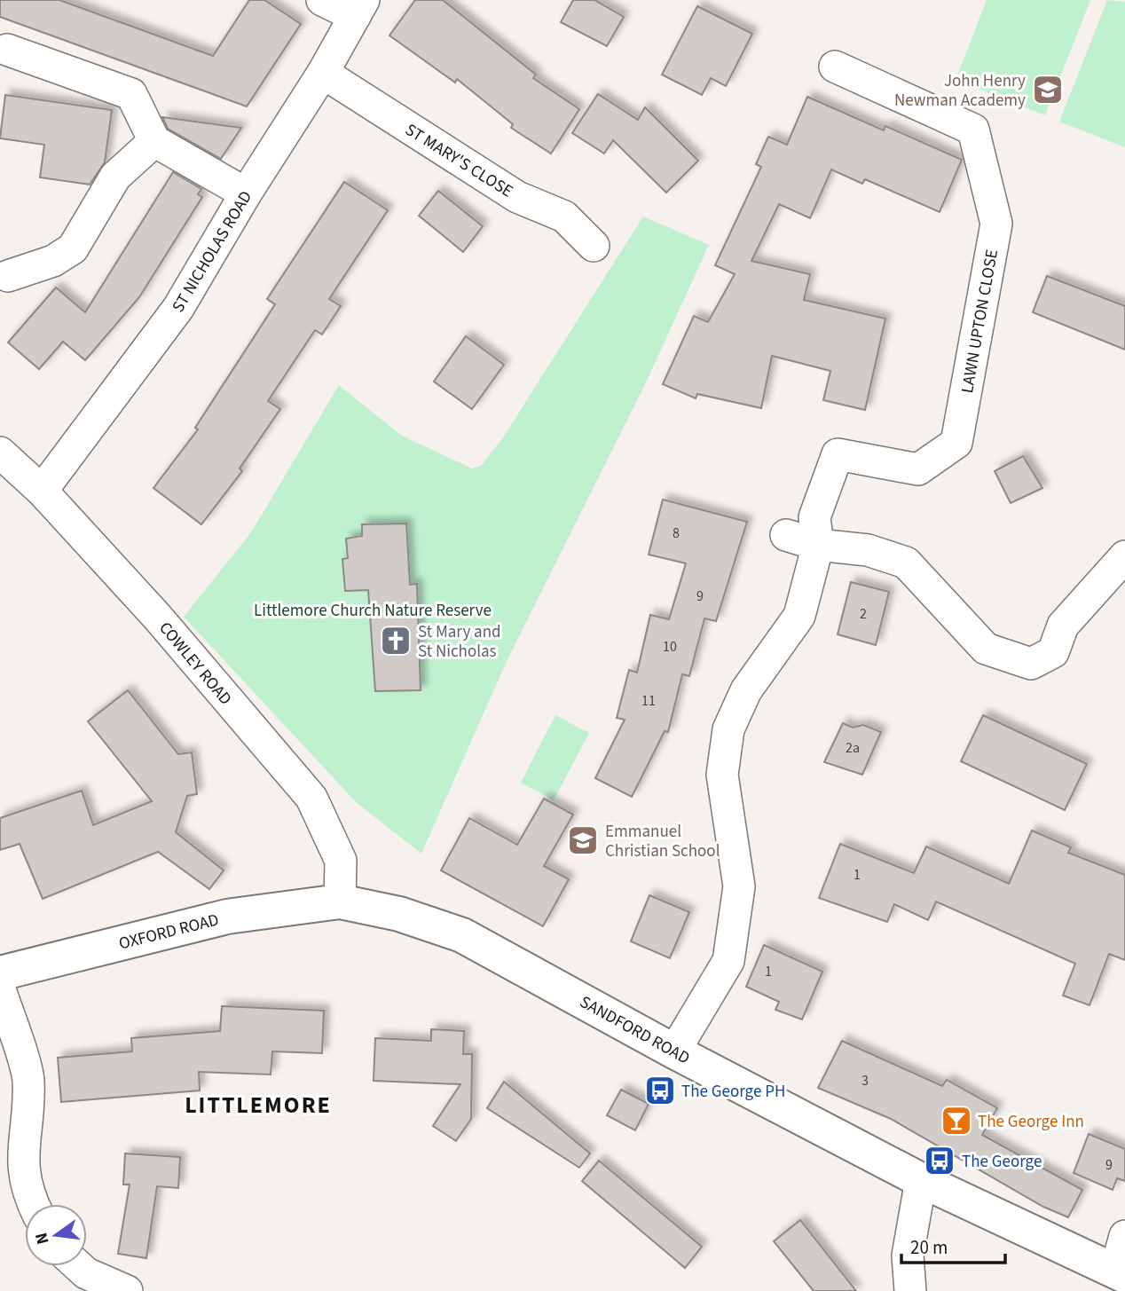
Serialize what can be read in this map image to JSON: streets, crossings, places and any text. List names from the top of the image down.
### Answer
{
  "streets": {
    "street": [
      "ST MARY'S CLOSE",
      "ST NICHOLAS ROAD",
      "LAWN UPTON CLOSE",
      "COWLEY ROAD",
      "OXFORD ROAD",
      "SANDFORD ROAD"
    ]
  },
  "crossings": [
    ["ST MARY'S CLOSE", "ST NICHOLAS ROAD"],
    ["ST NICHOLAS ROAD", "COWLEY ROAD"],
    ["COWLEY ROAD", "OXFORD ROAD"],
    ["COWLEY ROAD", "SANDFORD ROAD"],
    ["OXFORD ROAD", "SANDFORD ROAD"]
  ],
  "districts": ["LITTLEMORE"],
  "parks": ["Littlemore Church Nature Reserve"],
  "places": {
    "school or university": ["John Henry Newman Academy", "Emmanuel Christian School"],
    "church": ["St Mary and St Nicholas"],
    "bus stop": ["The George PH", "The George"],
    "bar": ["The George Inn"]
  },
  "house_numbers": [
    "8",
    "9",
    "2",
    "10",
    "11",
    "2a",
    "1",
    "1",
    "3",
    "9"
  ],
  "scale_bar": "20 m",
  "north": "left"
}
